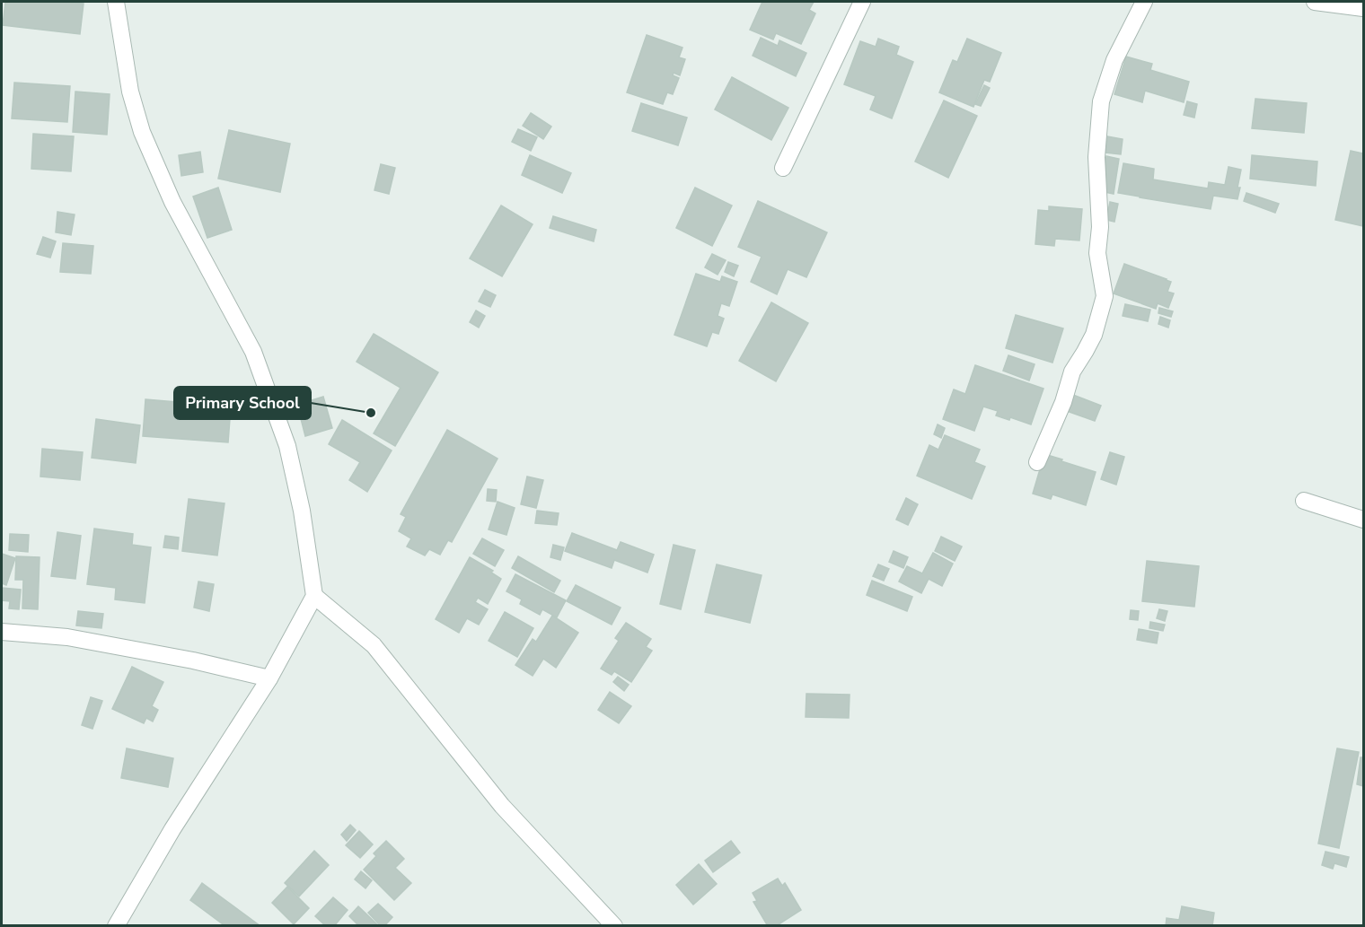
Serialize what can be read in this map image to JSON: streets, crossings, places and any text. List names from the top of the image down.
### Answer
{
  "places": ["Primary School"]
}
